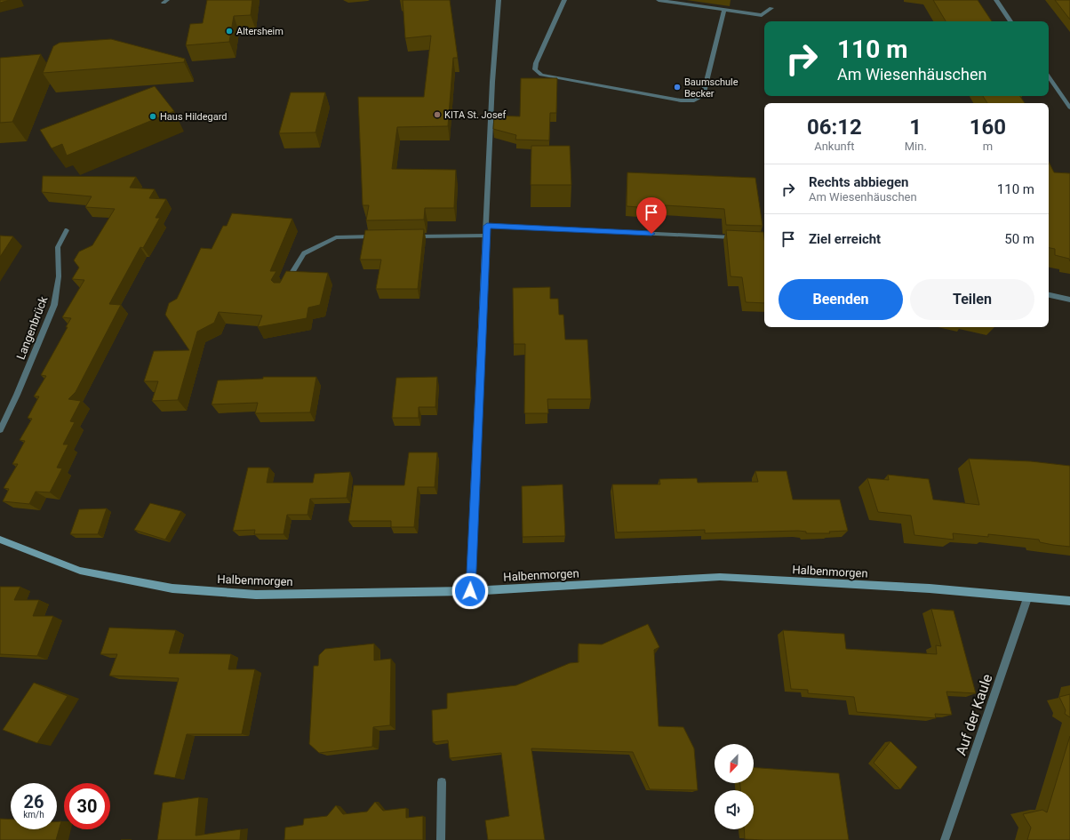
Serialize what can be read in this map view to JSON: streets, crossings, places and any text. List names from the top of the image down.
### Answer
{
  "streets": {
    "street": ["Langenbrück", "Halbenmorgen", "Auf der Kaule"]
  },
  "crossings": [
    ["Halbenmorgen", "Auf der Kaule"]
  ],
  "places": [
    "Altersheim",
    "Baumschule Becker",
    "KITA St. Josef",
    "Haus Hildegard"
  ],
  "north": "bottom left",
  "page": {
    "turn": ["110 m", "Am Wiesenhäuschen"],
    "eta": [
      "06:12",
      "Ankunft",
      "1",
      "Min.",
      "160",
      "m"
    ],
    "list": [
      {
        "name": "Rechts abbiegen",
        "note": "Am Wiesenhäuschen",
        "value": "110 m"
      },
      {
        "name": "Ziel erreicht",
        "value": "50 m"
      }
    ],
    "buttons": ["Beenden", "Teilen"],
    "speed": "26 km/h",
    "limit": "30"
  }
}
